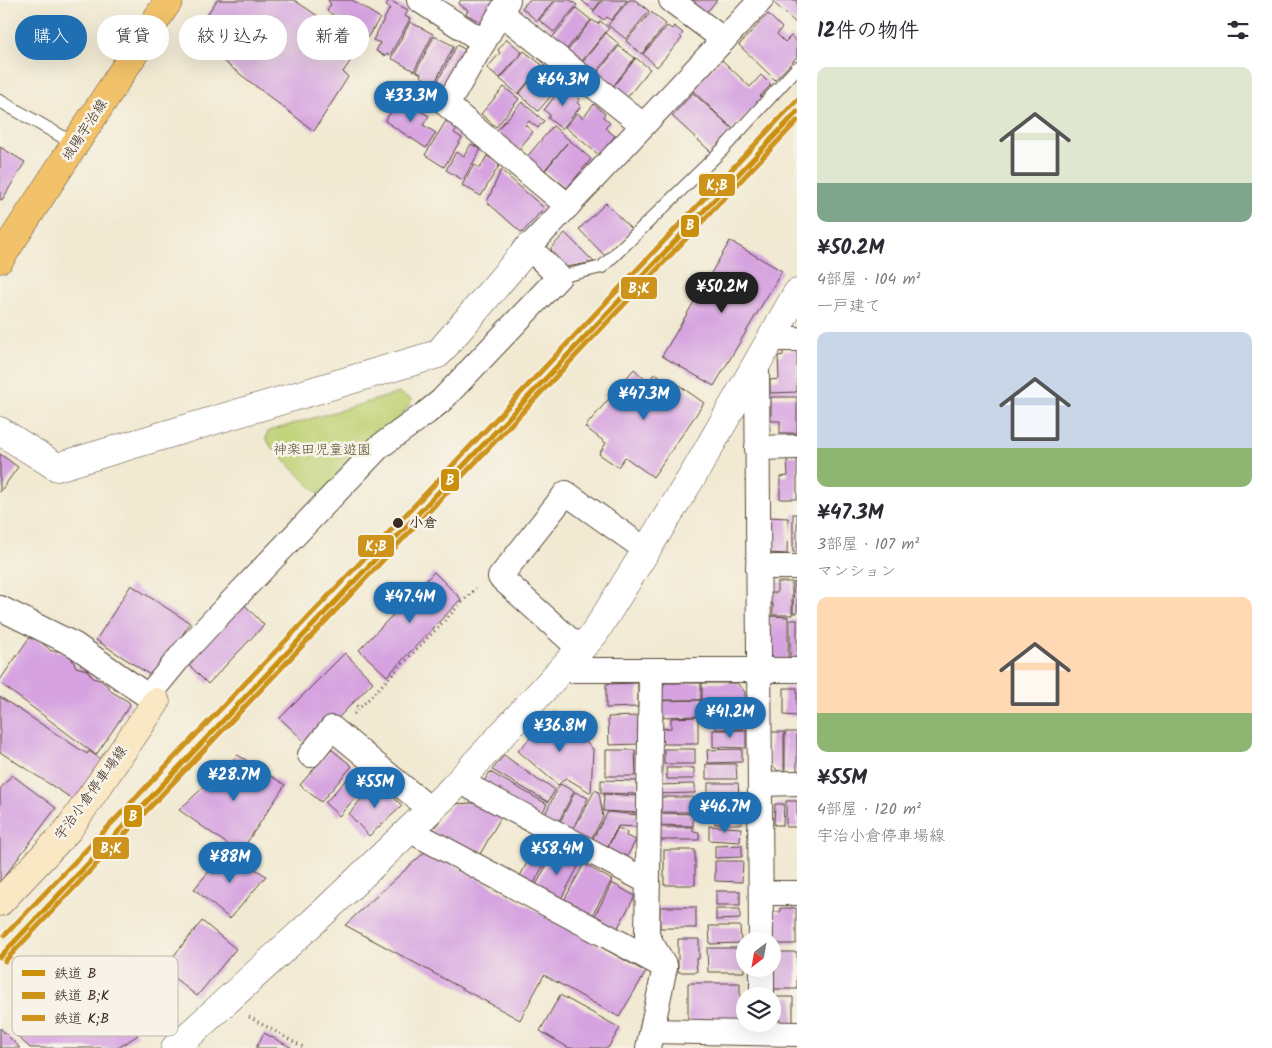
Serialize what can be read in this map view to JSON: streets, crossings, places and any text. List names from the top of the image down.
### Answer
{
  "streets": {
    "main road": ["城陽宇治線", "宇治小倉停車場線"]
  },
  "parks": ["神楽田児童遊園"],
  "places": ["小倉"],
  "lines": ["rail line K;B", "rail line B", "rail line B;K"],
  "legend": ["鉄道 B", "鉄道 B;K", "鉄道 K;B"],
  "north": "bottom left",
  "page": {
    "heading": "12件の物件",
    "chip": [
      "購入",
      "賃貸",
      "絞り込み",
      "新着"
    ],
    "list": [
      {
        "name": "¥50.2M",
        "note": "4部屋 · 104 m² · 一戸建て"
      },
      {
        "name": "¥47.3M",
        "note": "3部屋 · 107 m² · マンション"
      },
      {
        "name": "¥55M",
        "note": "4部屋 · 120 m² · 宇治小倉停車場線"
      }
    ],
    "price": [
      "¥64.3M",
      "¥33.3M",
      "¥50.2M",
      "¥47.3M",
      "¥47.4M",
      "¥41.2M",
      "¥36.8M",
      "¥28.7M",
      "¥55M",
      "¥46.7M",
      "¥58.4M",
      "¥88M"
    ]
  }
}
